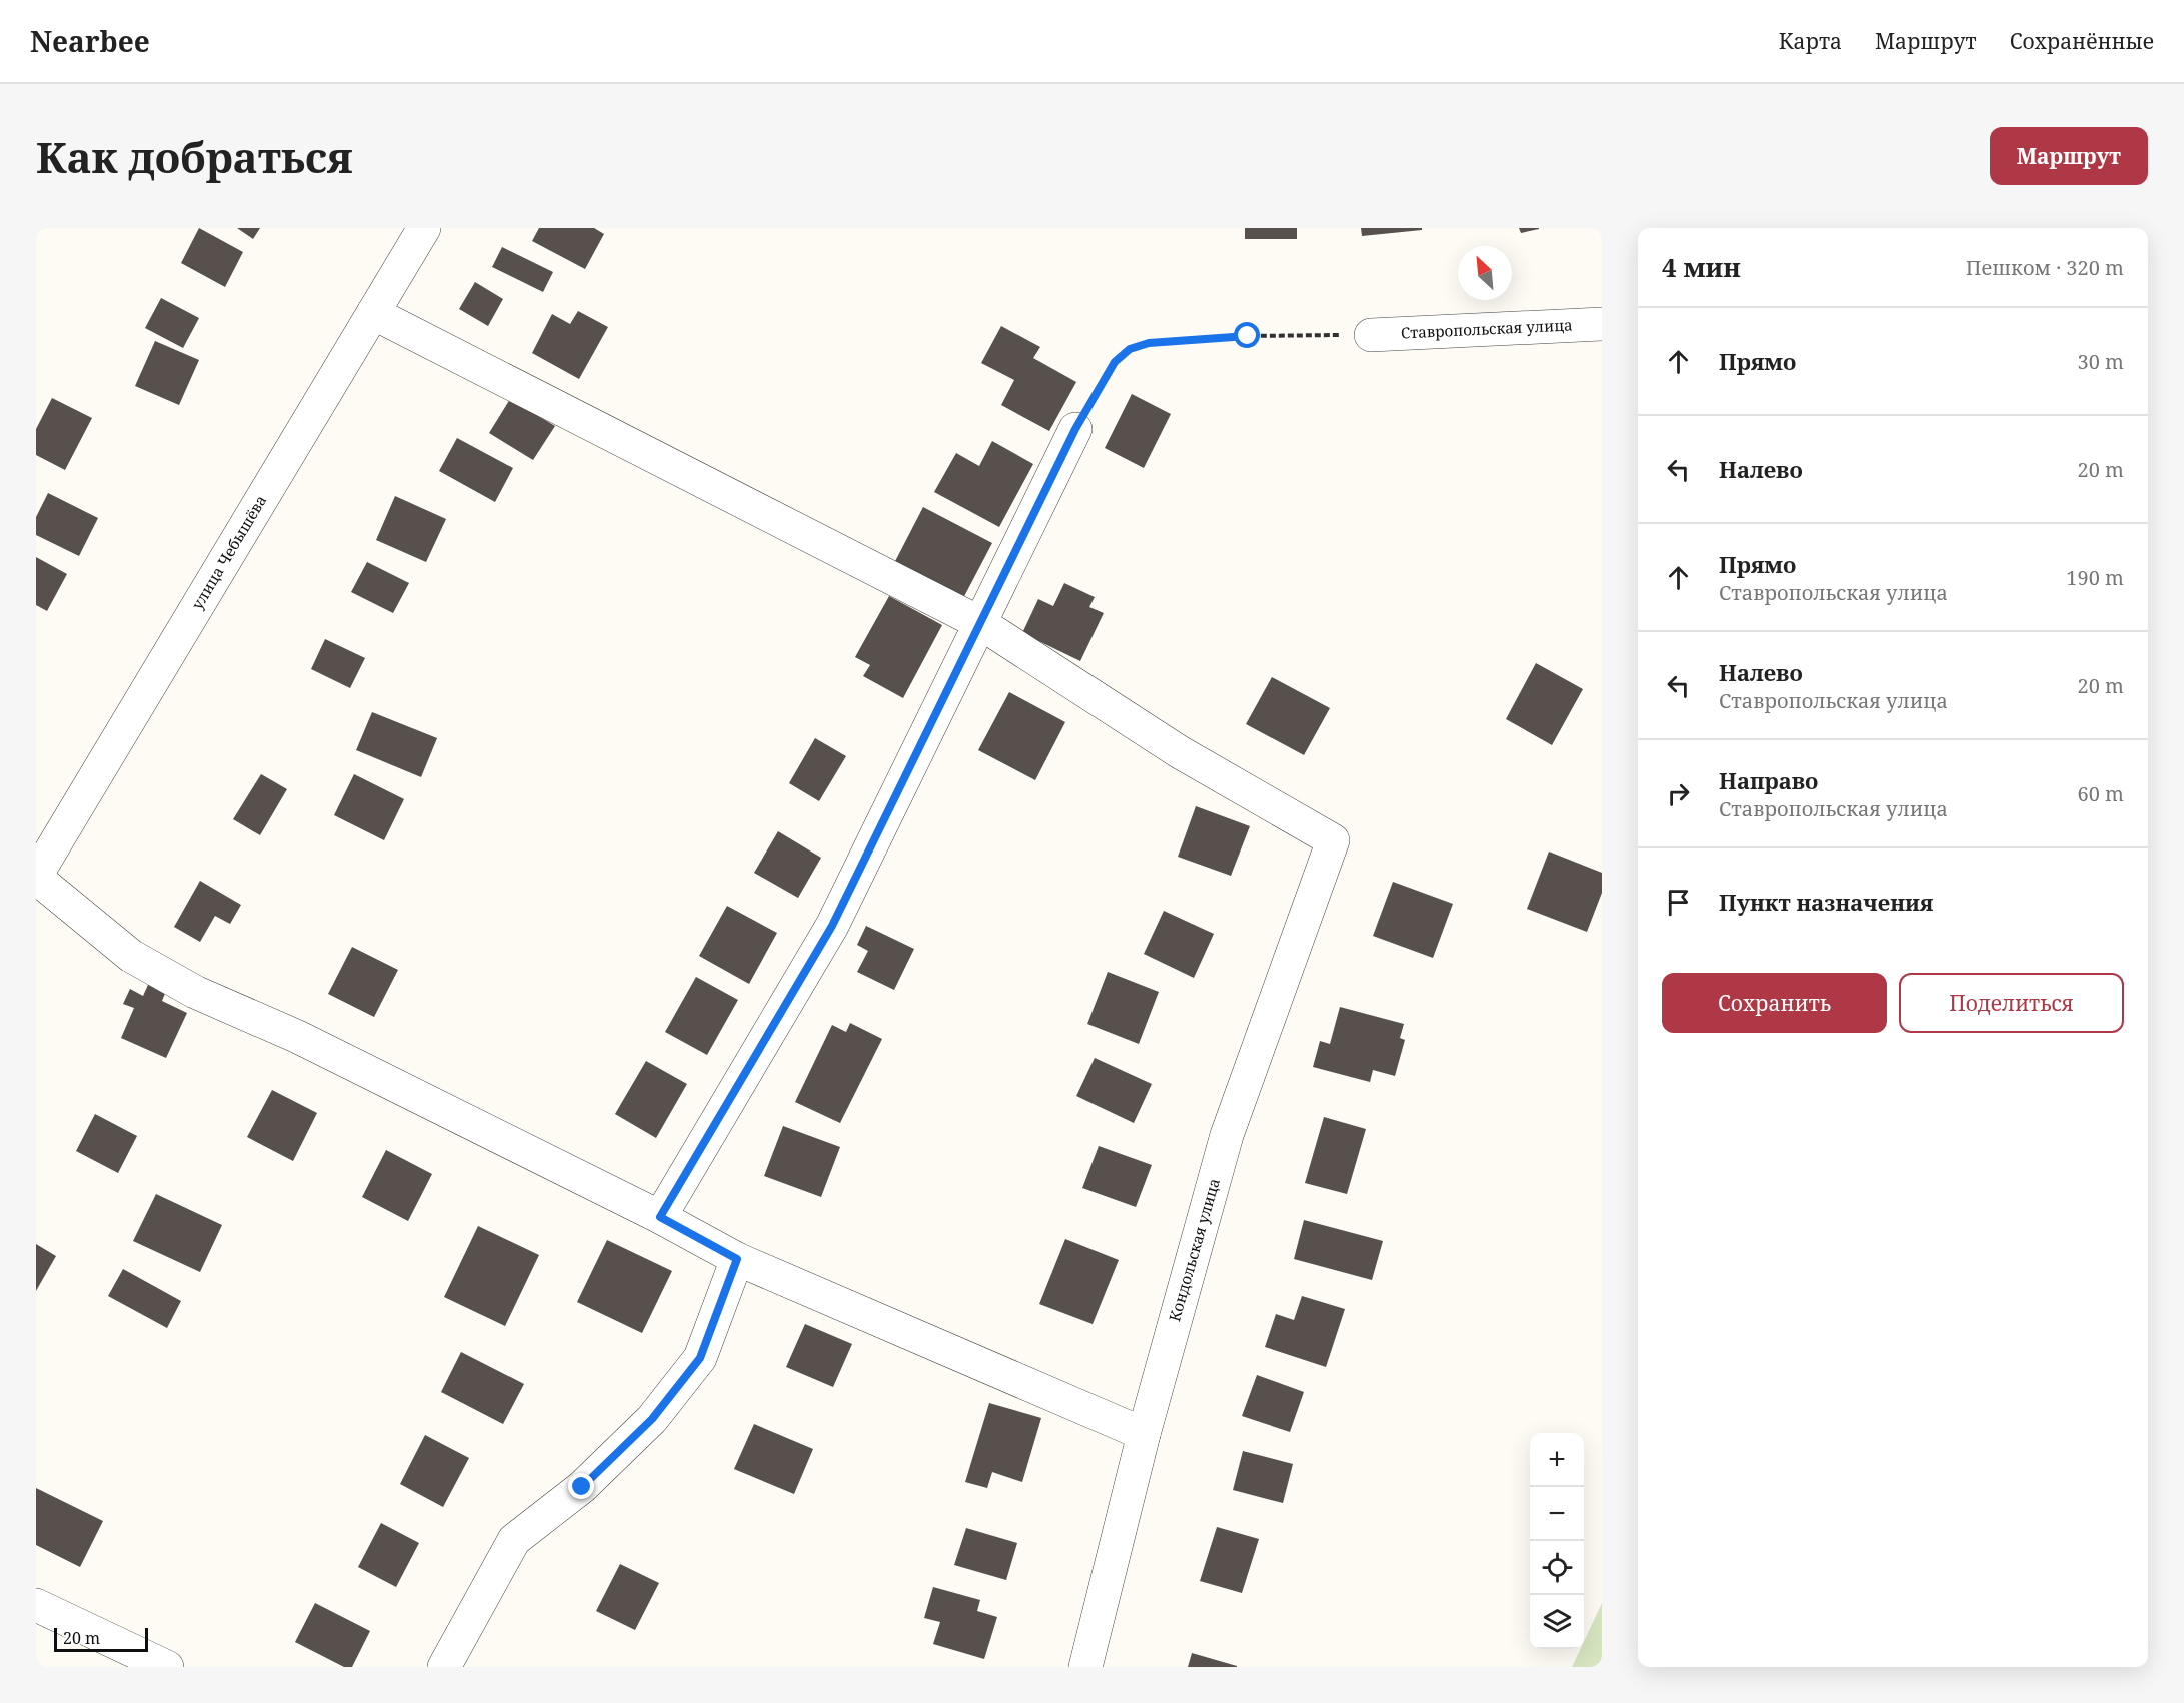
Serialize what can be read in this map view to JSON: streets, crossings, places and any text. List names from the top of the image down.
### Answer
{
  "streets": {
    "street": ["Ставропольская улица", "улица Чебышёва", "Кондольская улица"]
  },
  "scale_bar": "20 m",
  "north": "top left",
  "page": {
    "header": "Nearbee",
    "nav": ["Карта", "Маршрут", "Сохранённые"],
    "buttons": [
      "Маршрут",
      ["Сохранить", "Поделиться"]
    ],
    "title": "Как добраться",
    "heading": ["4 мин", "Пешком · 320 m"],
    "list": [
      ["Прямо", "30 m"],
      ["Налево", "20 m"],
      ["Прямо", "Ставропольская улица", "190 m"],
      ["Налево", "Ставропольская улица", "20 m"],
      ["Направо", "Ставропольская улица", "60 m"],
      "Пункт назначения"
    ],
    "map_buttons": ["+", "−"],
    "scale": "20 m"
  }
}
